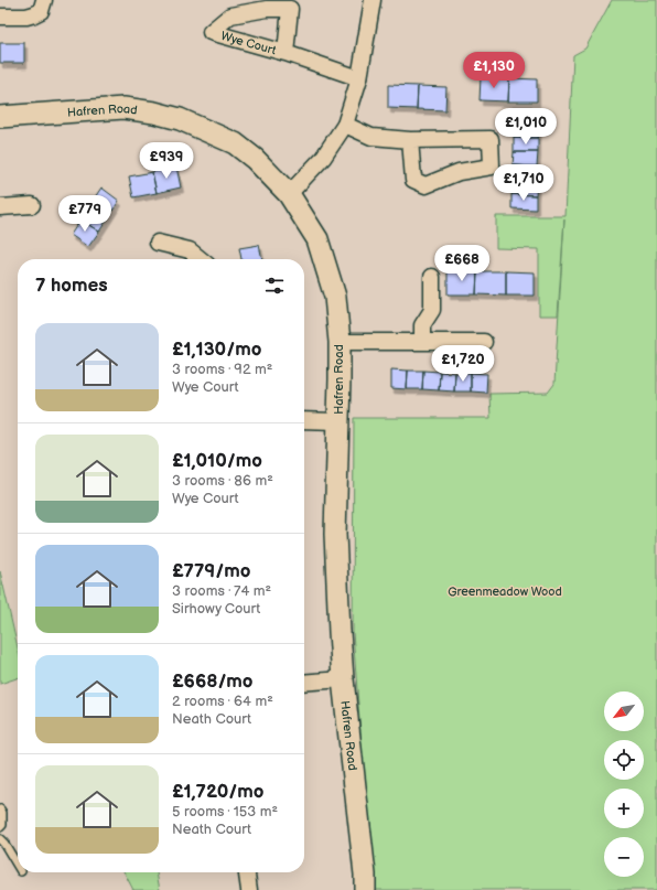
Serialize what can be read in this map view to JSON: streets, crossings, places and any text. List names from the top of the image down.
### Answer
{
  "streets": {
    "street": ["Wye Court", "Hafren Road"]
  },
  "parks": ["Greenmeadow Wood"],
  "north": "bottom left",
  "page": {
    "price": [
      "£1,130",
      "£1,010",
      "£939",
      "£1,710",
      "£779",
      "£668",
      "£1,720"
    ],
    "heading": "7 homes",
    "list": [
      {
        "name": "£1,130/mo",
        "note": "3 rooms · 92 m² · Wye Court"
      },
      {
        "name": "£1,010/mo",
        "note": "3 rooms · 86 m² · Wye Court"
      },
      {
        "name": "£779/mo",
        "note": "3 rooms · 74 m² · Sirhowy Court"
      },
      {
        "name": "£668/mo",
        "note": "2 rooms · 64 m² · Neath Court"
      },
      {
        "name": "£1,720/mo",
        "note": "5 rooms · 153 m² · Neath Court"
      }
    ],
    "map_buttons": ["+", "−"]
  }
}
